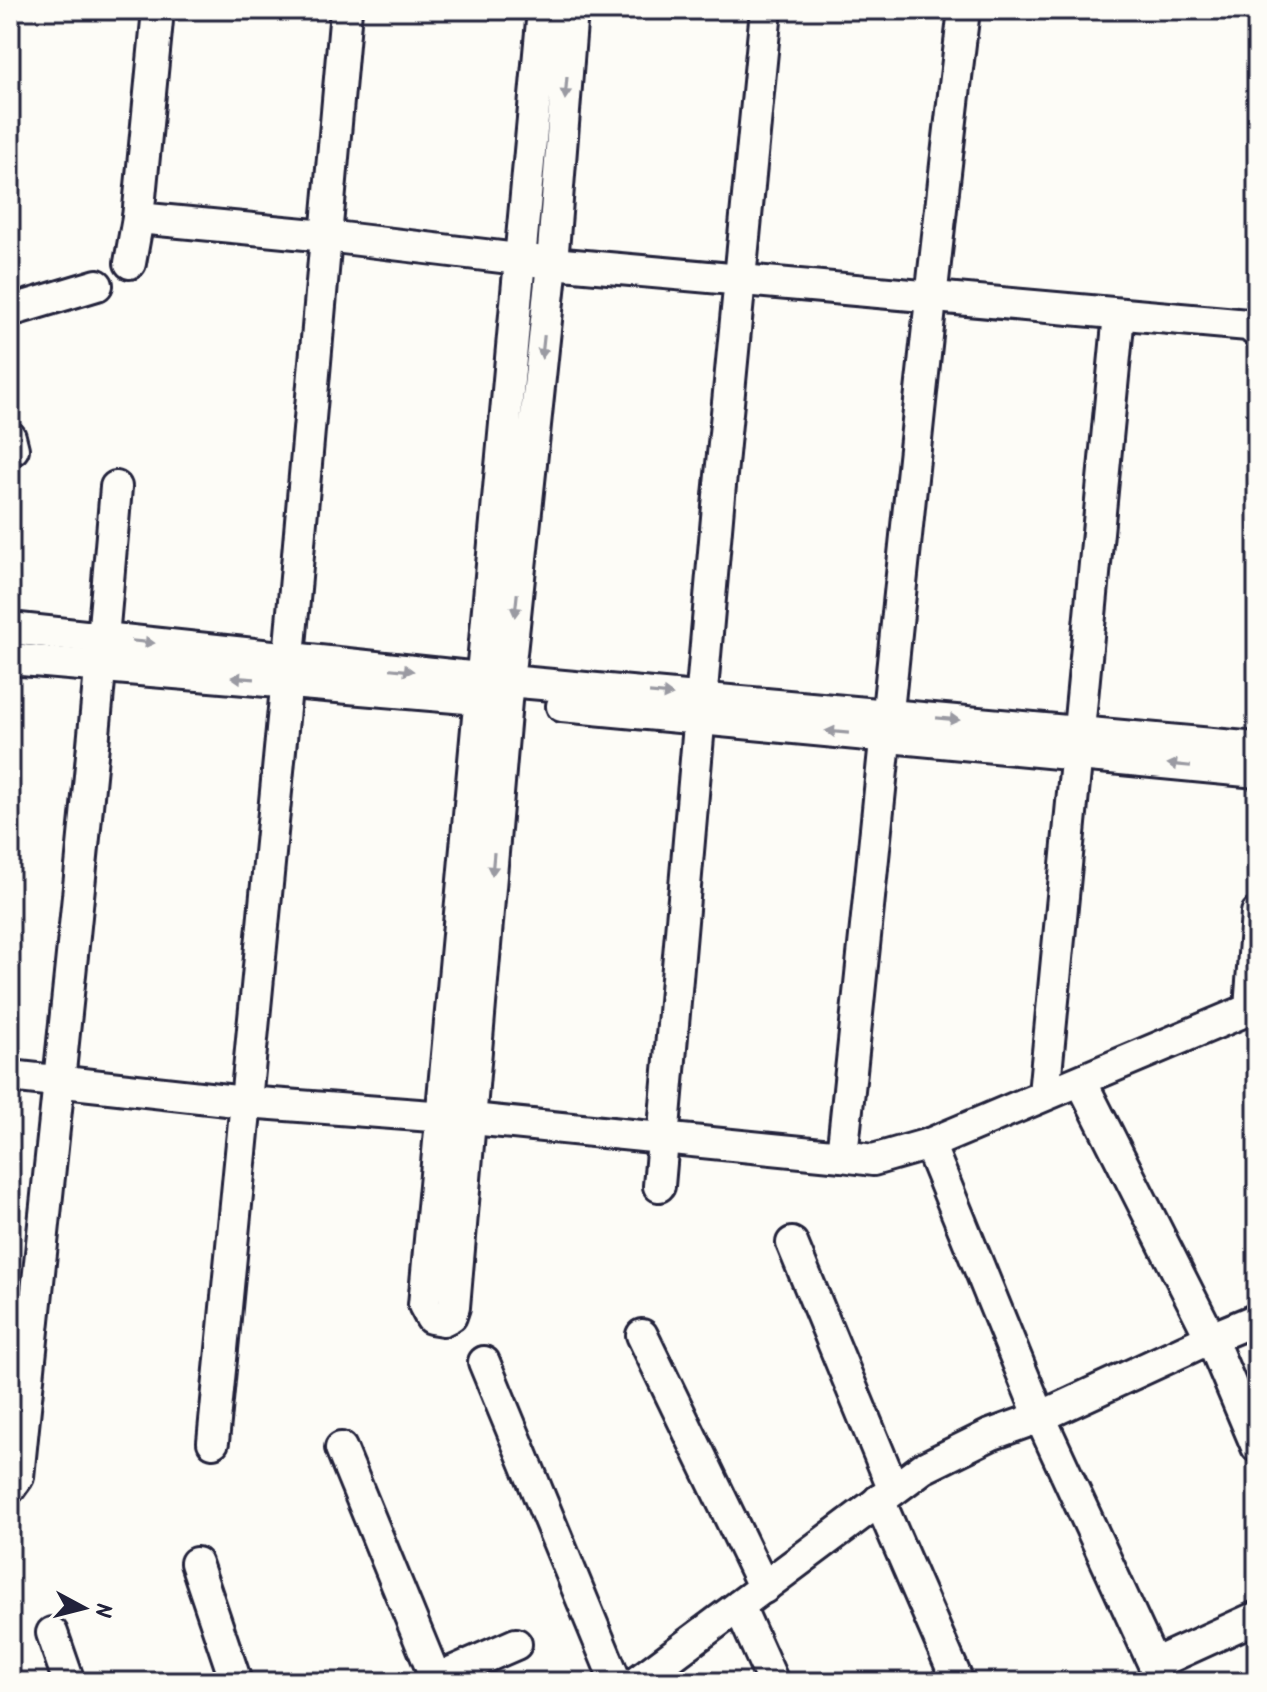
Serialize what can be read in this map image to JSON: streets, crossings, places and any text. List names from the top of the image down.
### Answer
{
  "north": "right"
}
